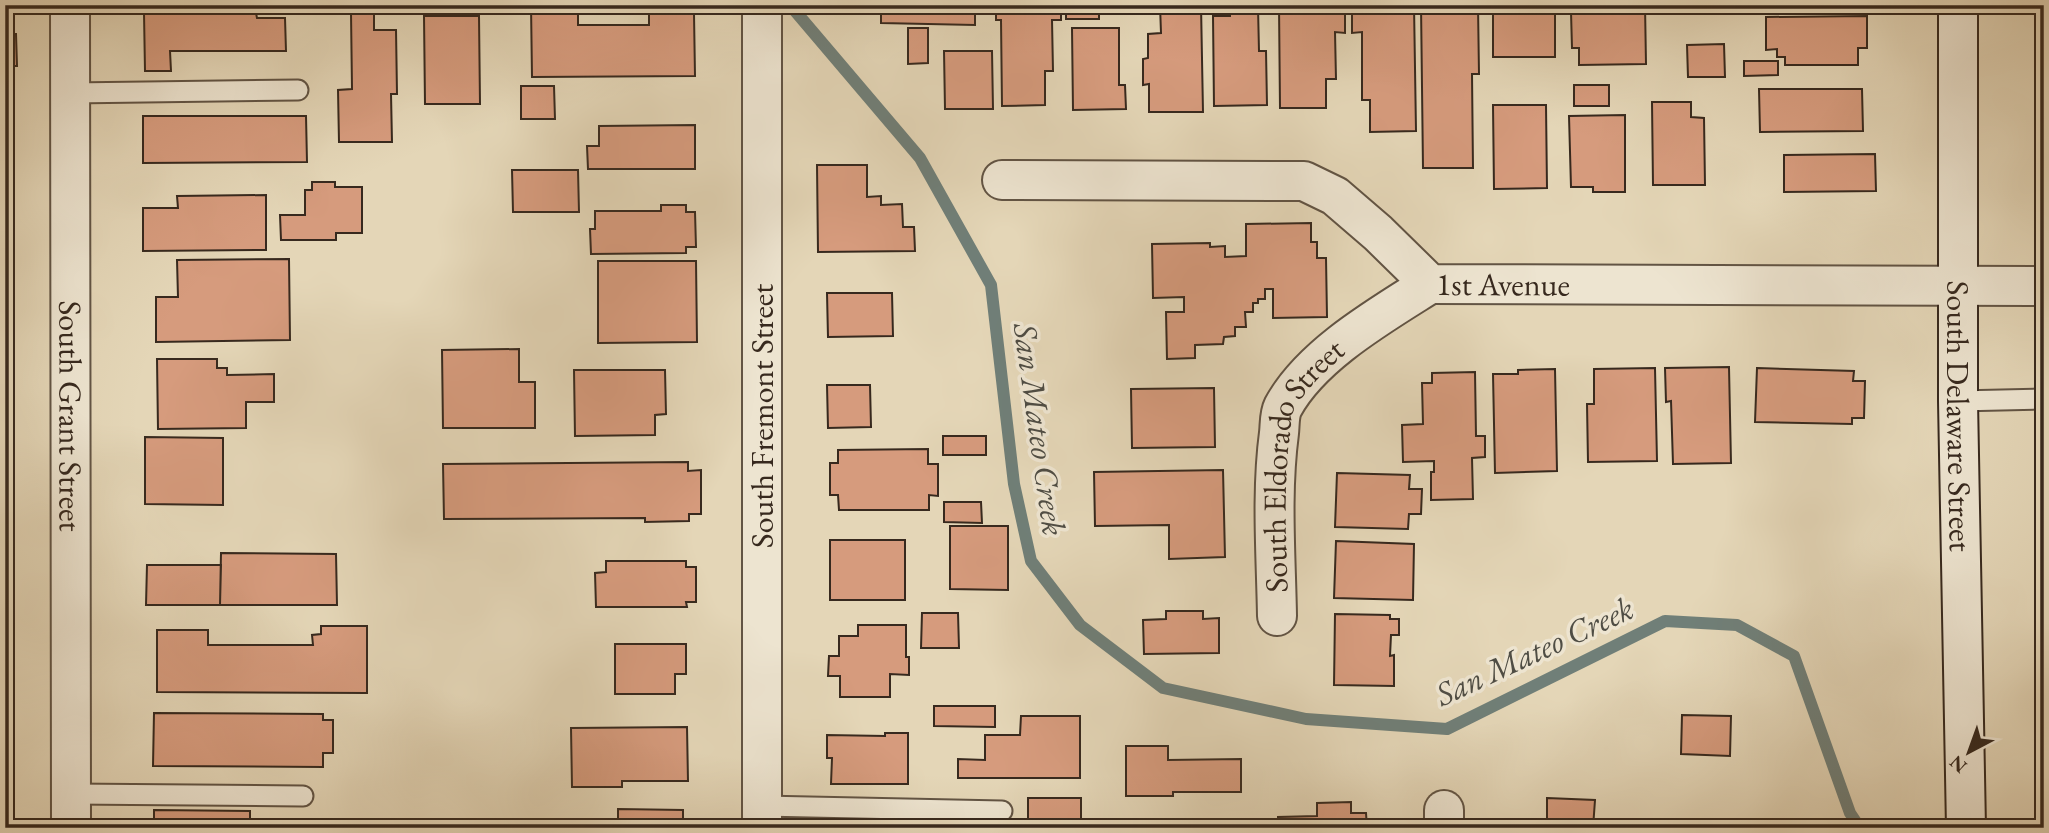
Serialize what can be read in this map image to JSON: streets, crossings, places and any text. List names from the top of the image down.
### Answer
{
  "streets": {
    "street": [
      "1st Avenue",
      "South Grant Street",
      "South Fremont Street",
      "South Delaware Street",
      "South Eldorado Street"
    ]
  },
  "crossings": [
    ["1st Avenue", "South Delaware Street"],
    ["1st Avenue", "South Eldorado Street"]
  ],
  "water": ["San Mateo Creek"],
  "north": "bottom left"
}
